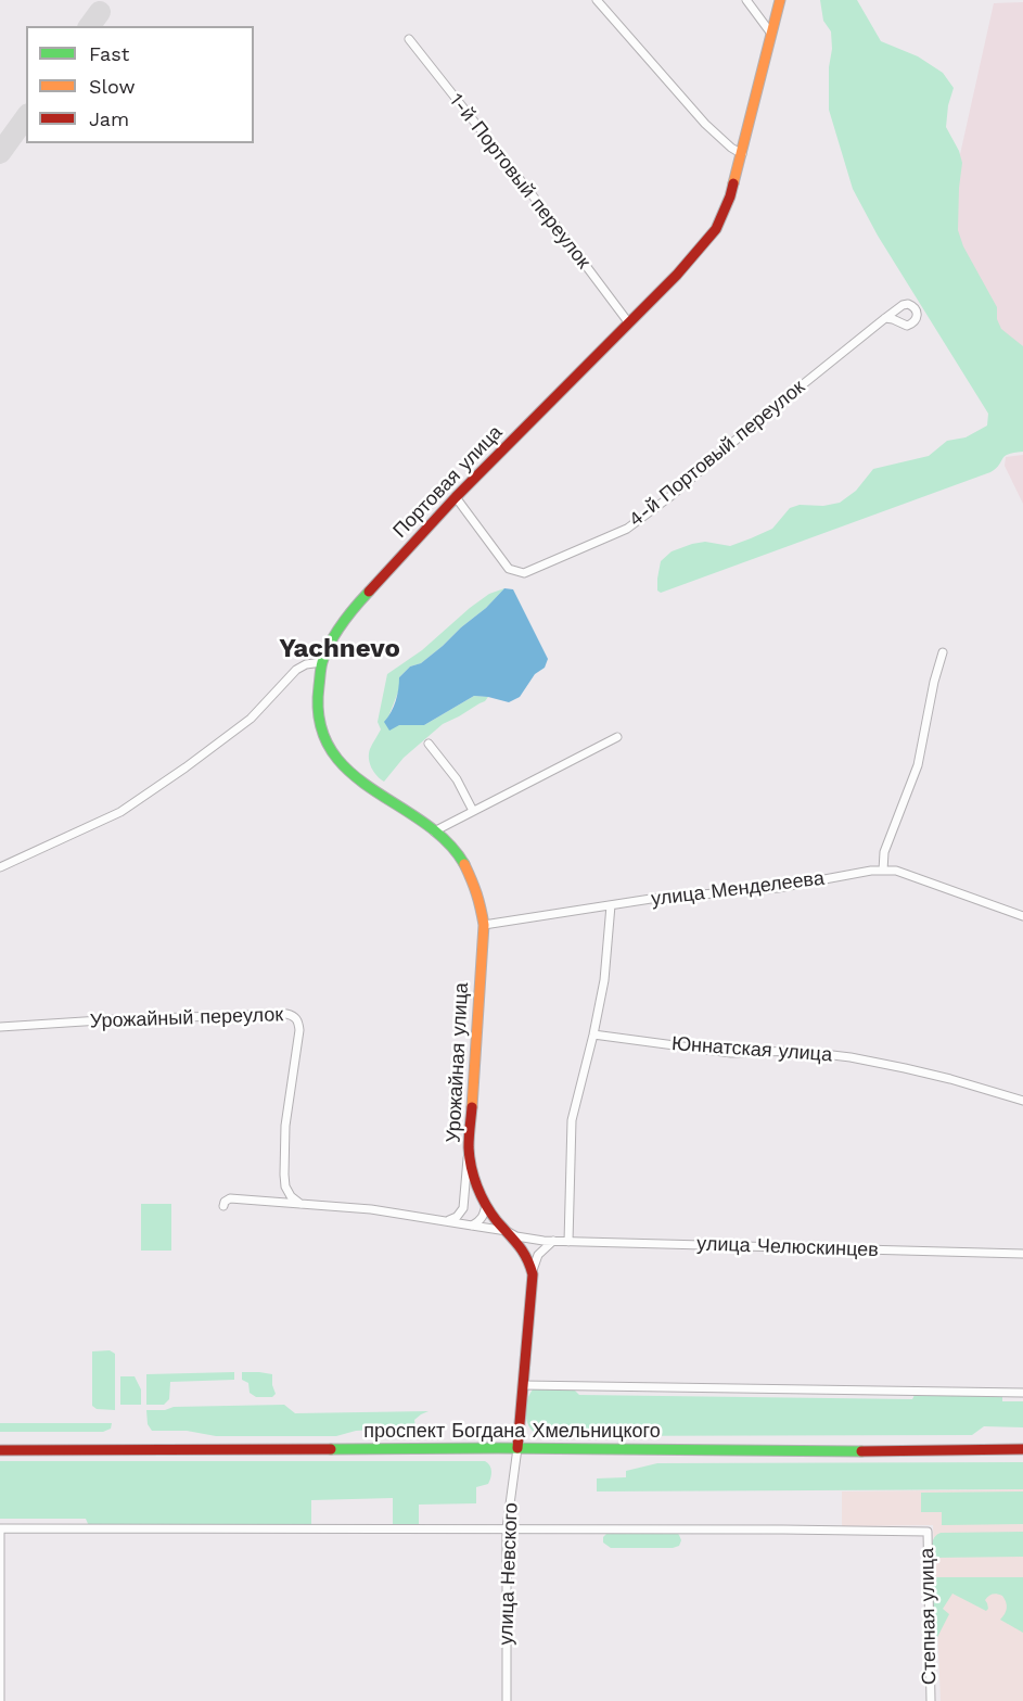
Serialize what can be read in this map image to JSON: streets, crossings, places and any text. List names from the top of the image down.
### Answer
{
  "streets": {
    "street": [
      "1-й Портовый переулок",
      "4-й Портовый переулок",
      "Портовая улица",
      "улица Менделеева",
      "Урожайный переулок",
      "Юннатская улица",
      "Урожайная улица",
      "улица Челюскинцев",
      "проспект Богдана Хмельницкого",
      "улица Невского",
      "Степная улица"
    ]
  },
  "crossings": [
    ["1-й Портовый переулок", "Портовая улица"],
    ["4-й Портовый переулок", "Портовая улица"],
    ["Портовая улица", "Урожайная улица"],
    ["улица Менделеева", "Урожайная улица"],
    ["Урожайная улица", "улица Челюскинцев"],
    ["проспект Богдана Хмельницкого", "улица Невского"],
    ["улица Невского", "Степная улица"]
  ],
  "districts": ["Yachnevo"],
  "legend": ["Fast", "Slow", "Jam"]
}
